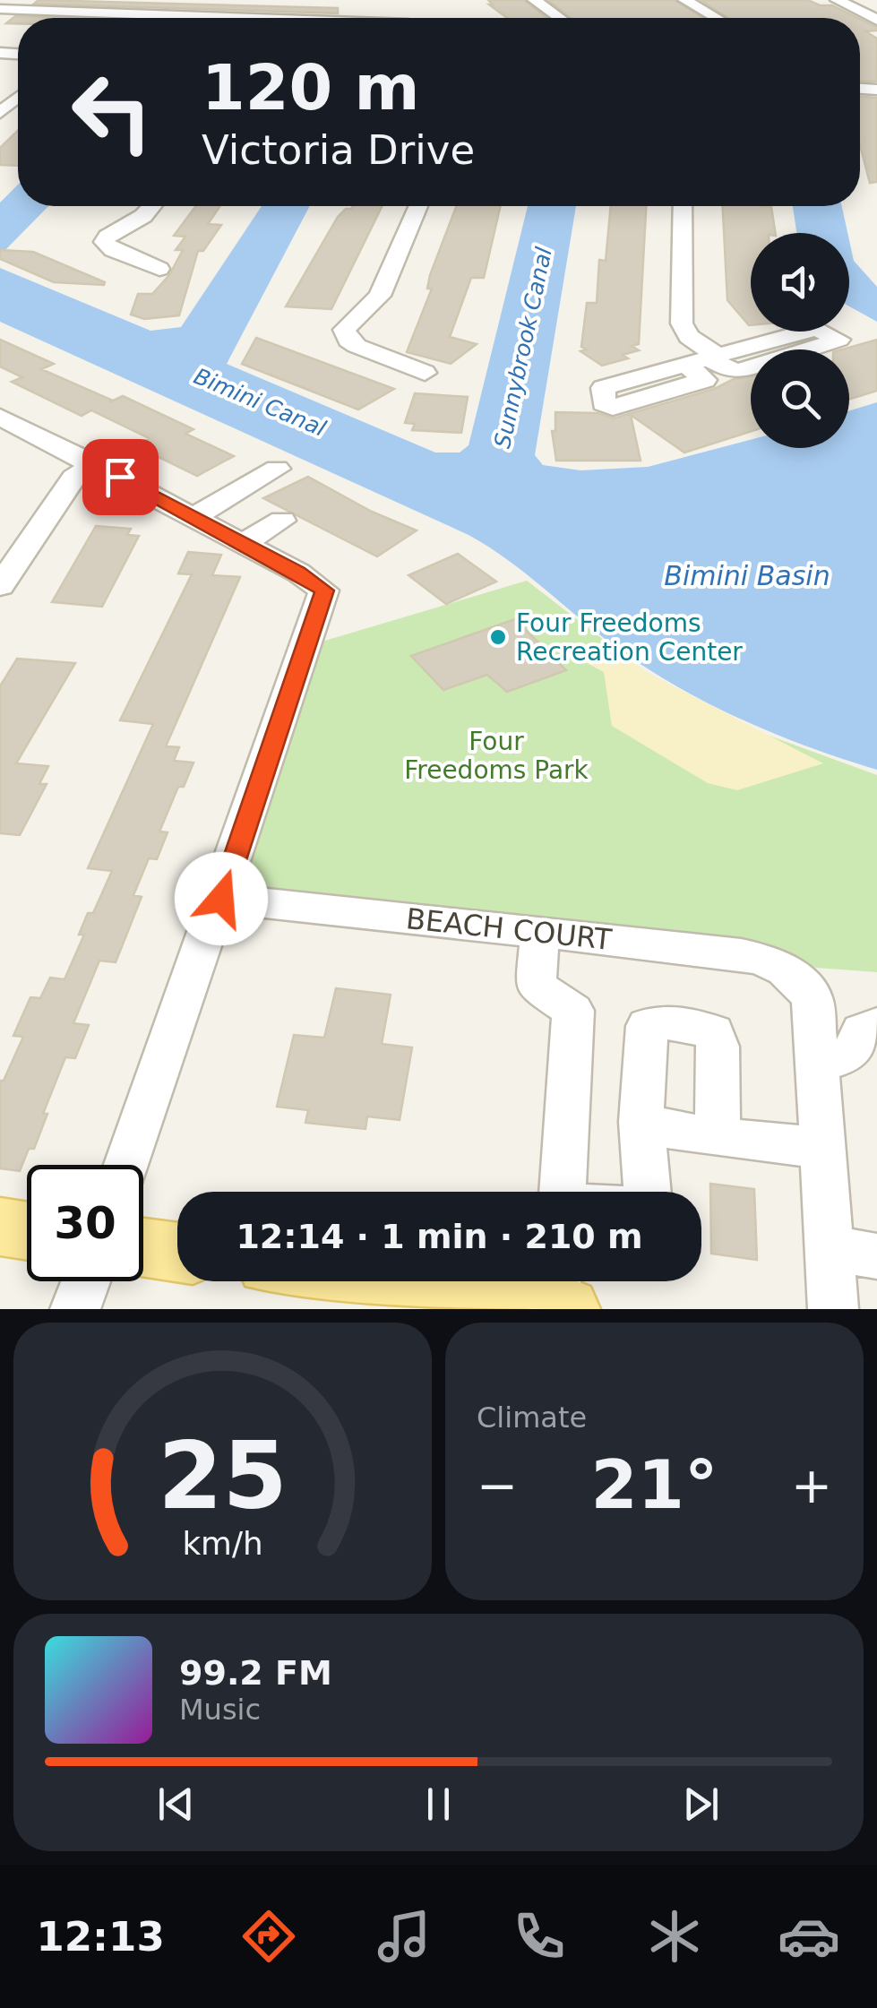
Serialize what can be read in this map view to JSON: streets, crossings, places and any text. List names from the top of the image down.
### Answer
{
  "streets": {
    "street": ["BEACH COURT"]
  },
  "water": ["Sunnybrook Canal", "Bimini Canal", "Bimini Basin"],
  "parks": ["Four Freedoms Park"],
  "places": ["Four Freedoms Recreation Center"],
  "page": {
    "turn": ["120 m", "Victoria Drive"],
    "limit": "30",
    "trip": "12:14 · 1 min · 210 m",
    "tile": "Climate",
    "heat": ["−", "21°", "+"],
    "song": ["99.2 FM", "Music"],
    "tabs": "12:13",
    "gauge": ["25", "km/h"]
  }
}
